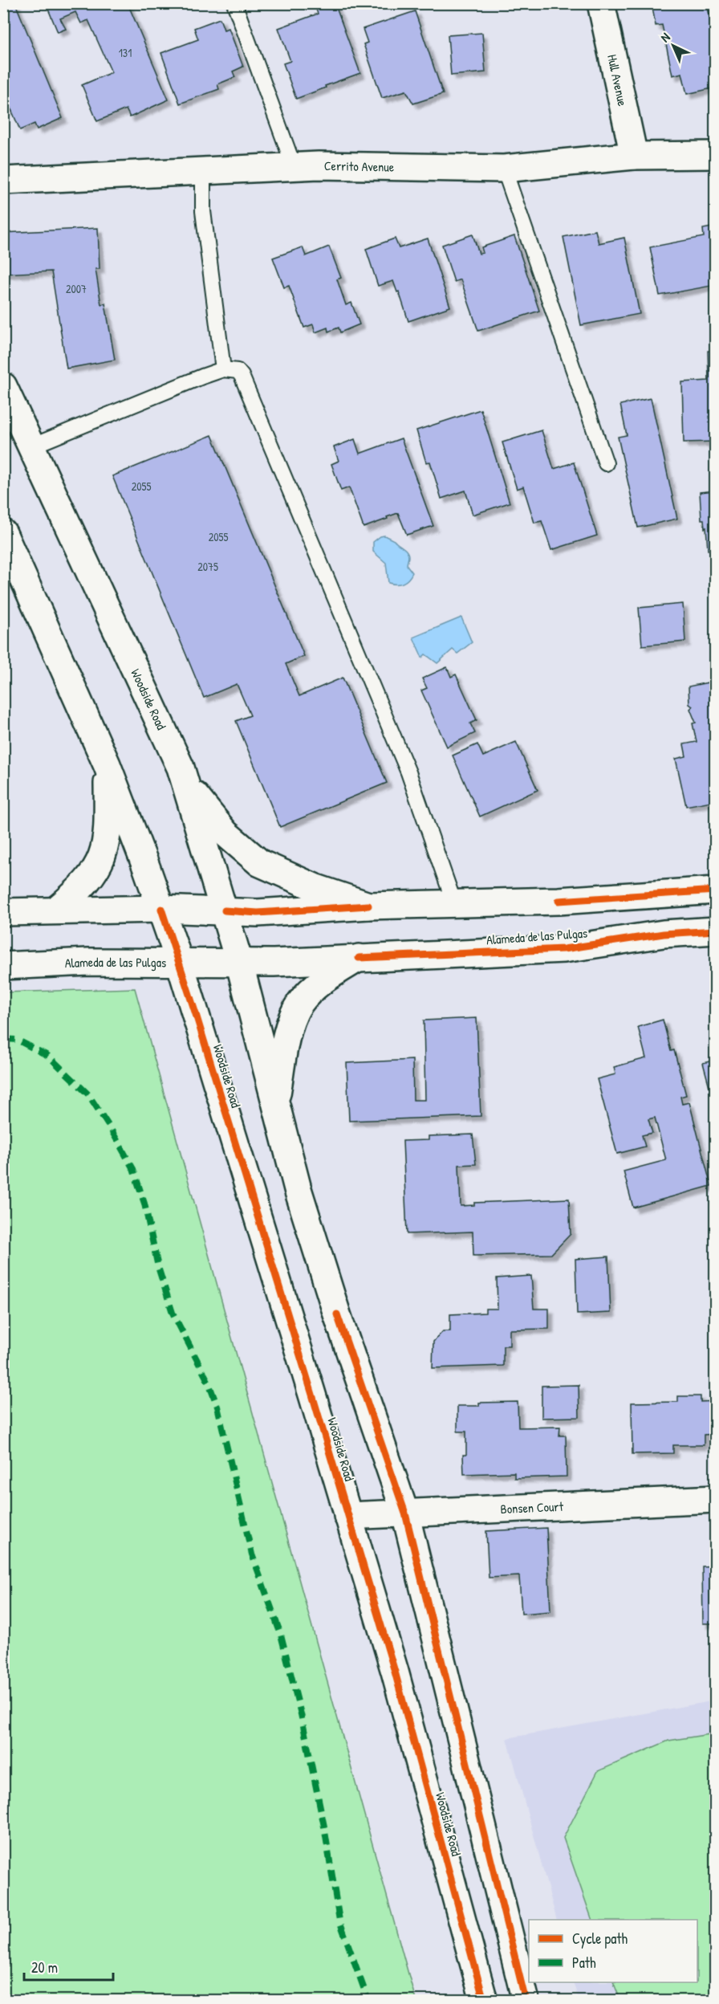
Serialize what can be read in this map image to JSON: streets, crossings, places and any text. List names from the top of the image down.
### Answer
{
  "streets": {
    "main road": [
      "Hull Avenue",
      "Cerrito Avenue",
      "Woodside Road",
      "Alameda de las Pulgas",
      "Bonsen Court"
    ]
  },
  "crossings": [
    ["Hull Avenue", "Cerrito Avenue"],
    ["Woodside Road", "Alameda de las Pulgas"],
    ["Woodside Road", "Bonsen Court"]
  ],
  "house_numbers": [
    "131",
    "2007",
    "2055",
    "2055",
    "2075"
  ],
  "legend": ["Cycle path", "Path"],
  "scale_bar": "20 m",
  "north": "top left"
}
